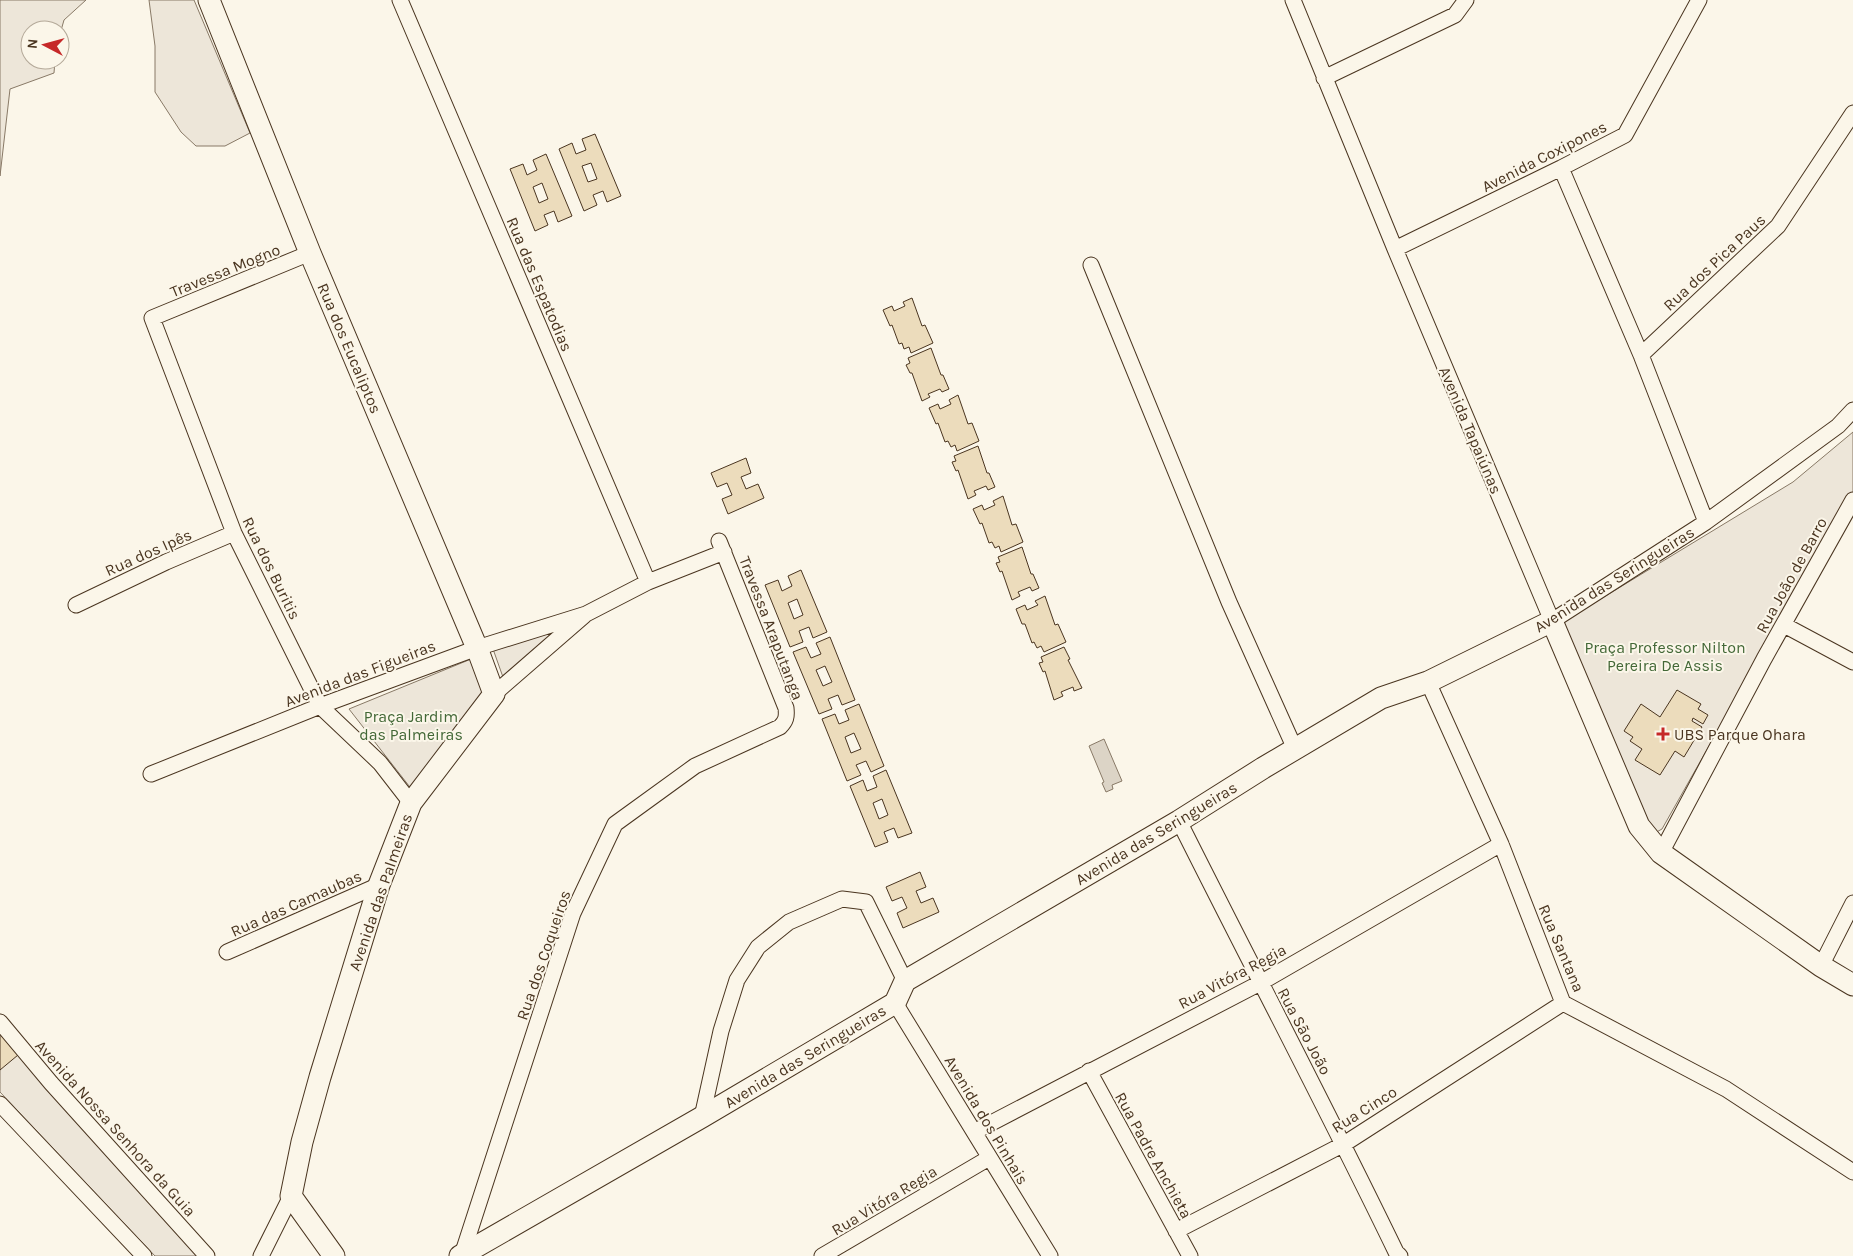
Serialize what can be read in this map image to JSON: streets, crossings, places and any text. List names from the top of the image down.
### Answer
{
  "streets": {
    "street": [
      "Avenida Coxipones",
      "Rua dos Pica Paus",
      "Travessa Mogno",
      "Rua das Espatodias",
      "Rua dos Eucaliptos",
      "Avenida Tapaiúnas",
      "Rua dos Ipês",
      "Rua dos Buritis",
      "Rua João de Barro",
      "Avenida das Seringueiras",
      "Travessa Araputanga",
      "Avenida das Figueiras",
      "Avenida das Palmeiras",
      "Rua das Camaubas",
      "Rua Santana",
      "Rua dos Coqueiros",
      "Rua Vitóra Regia",
      "Rua São João",
      "Rua Cinco",
      "Avenida dos Pinhais",
      "Avenida Nossa Senhora da Guia",
      "Rua Padre Anchieta"
    ]
  },
  "crossings": [
    ["Avenida Coxipones", "Avenida Tapaiúnas"],
    ["Travessa Mogno", "Rua dos Eucaliptos"],
    ["Travessa Mogno", "Rua dos Buritis"],
    ["Rua das Espatodias", "Avenida das Palmeiras"],
    ["Rua dos Eucaliptos", "Avenida das Figueiras"],
    ["Rua dos Eucaliptos", "Avenida das Palmeiras"],
    ["Avenida Tapaiúnas", "Rua João de Barro"],
    ["Avenida Tapaiúnas", "Avenida das Seringueiras"],
    ["Rua dos Ipês", "Rua dos Buritis"],
    ["Rua dos Buritis", "Avenida das Figueiras"],
    ["Rua dos Buritis", "Avenida das Palmeiras"],
    ["Avenida das Seringueiras", "Rua Santana"],
    ["Avenida das Seringueiras", "Rua dos Coqueiros"],
    ["Avenida das Seringueiras", "Rua São João"],
    ["Avenida das Seringueiras", "Avenida dos Pinhais"],
    ["Travessa Araputanga", "Avenida das Palmeiras"],
    ["Travessa Araputanga", "Rua dos Coqueiros"],
    ["Avenida das Figueiras", "Avenida das Palmeiras"],
    ["Avenida das Palmeiras", "Rua das Camaubas"],
    ["Rua Santana", "Rua Vitóra Regia"],
    ["Rua Santana", "Rua Cinco"],
    ["Rua Vitóra Regia", "Rua São João"],
    ["Rua Vitóra Regia", "Avenida dos Pinhais"],
    ["Rua Vitóra Regia", "Rua Padre Anchieta"],
    ["Rua São João", "Rua Cinco"],
    ["Rua Cinco", "Rua Padre Anchieta"]
  ],
  "parks": ["Praça Professor Nilton Pereira De Assis", "Praça Jardim das Palmeiras"],
  "places": {
    "health": ["UBS Parque Ohara"]
  },
  "north": "left"
}
